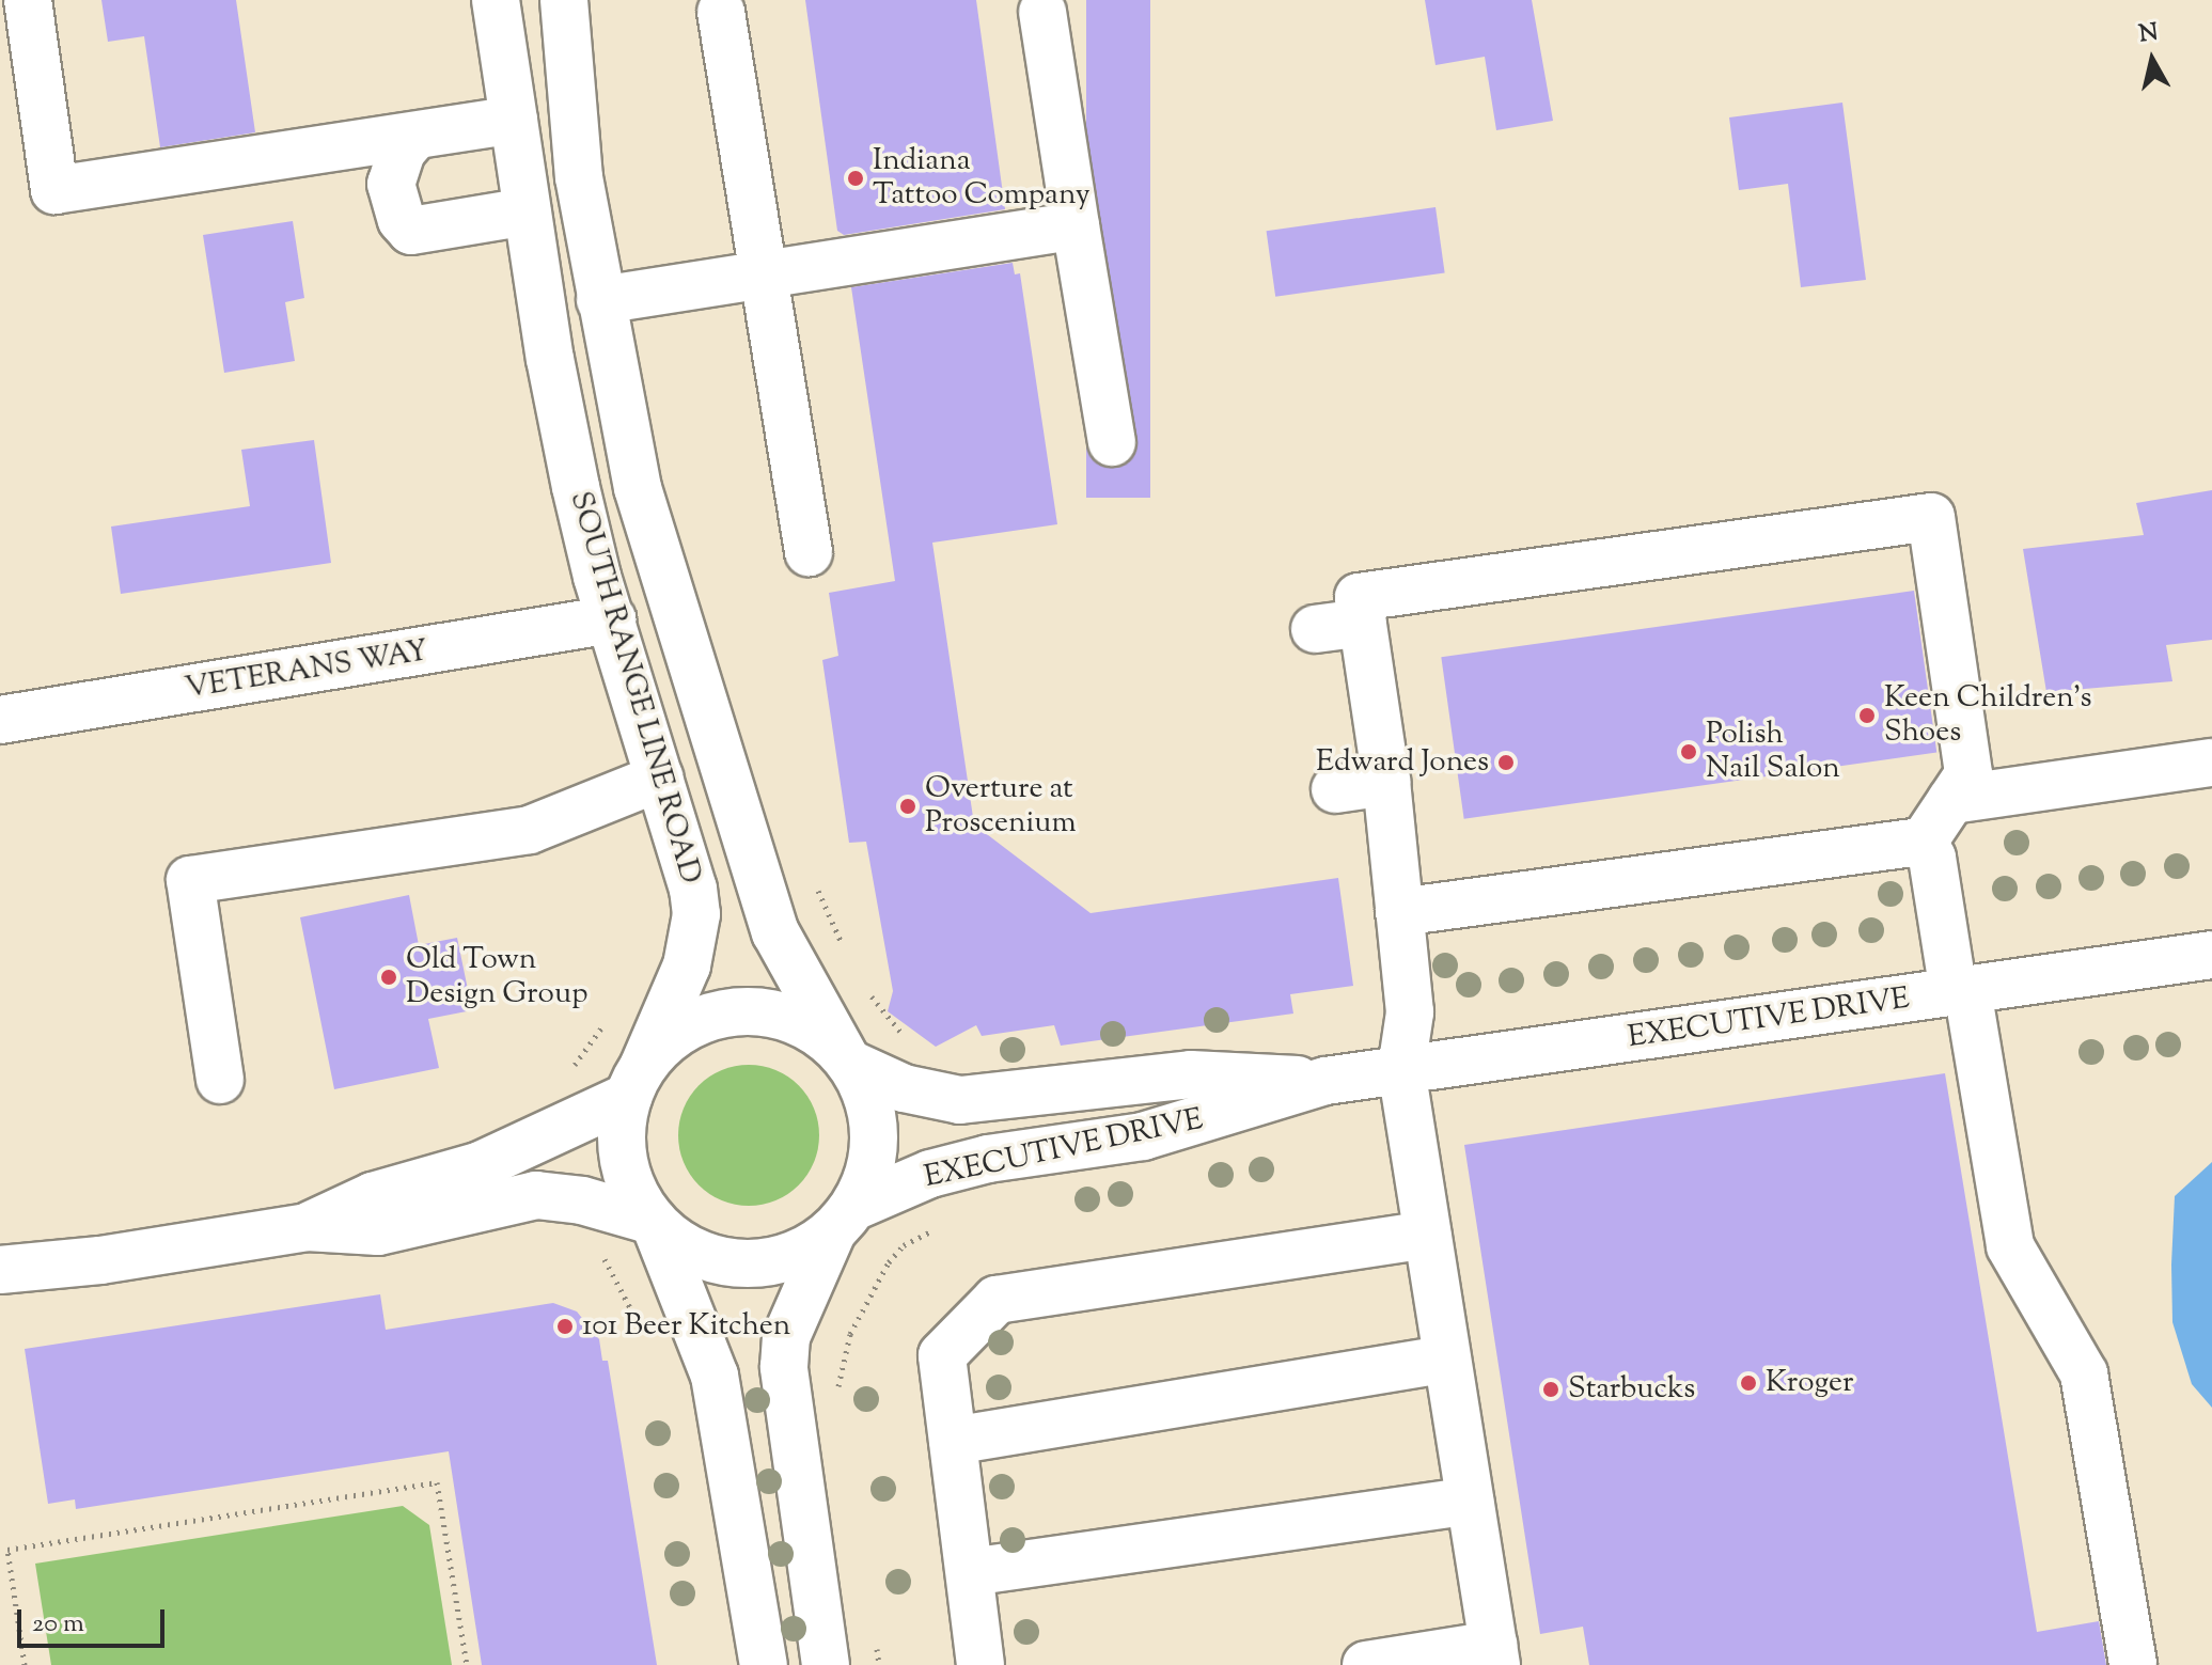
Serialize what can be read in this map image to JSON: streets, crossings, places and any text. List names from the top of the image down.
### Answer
{
  "streets": {
    "main road": ["VETERANS WAY", "SOUTH RANGE LINE ROAD", "EXECUTIVE DRIVE"]
  },
  "crossings": [
    ["VETERANS WAY", "SOUTH RANGE LINE ROAD"],
    ["SOUTH RANGE LINE ROAD", "EXECUTIVE DRIVE"]
  ],
  "places": [
    "Indiana Tattoo Company",
    "Keen Children's Shoes",
    "Polish Nail Salon",
    "Edward Jones",
    "Overture at Proscenium",
    "Old Town Design Group",
    "101 Beer Kitchen",
    "Kroger",
    "Starbucks"
  ],
  "scale_bar": "20 m",
  "north": "top"
}
